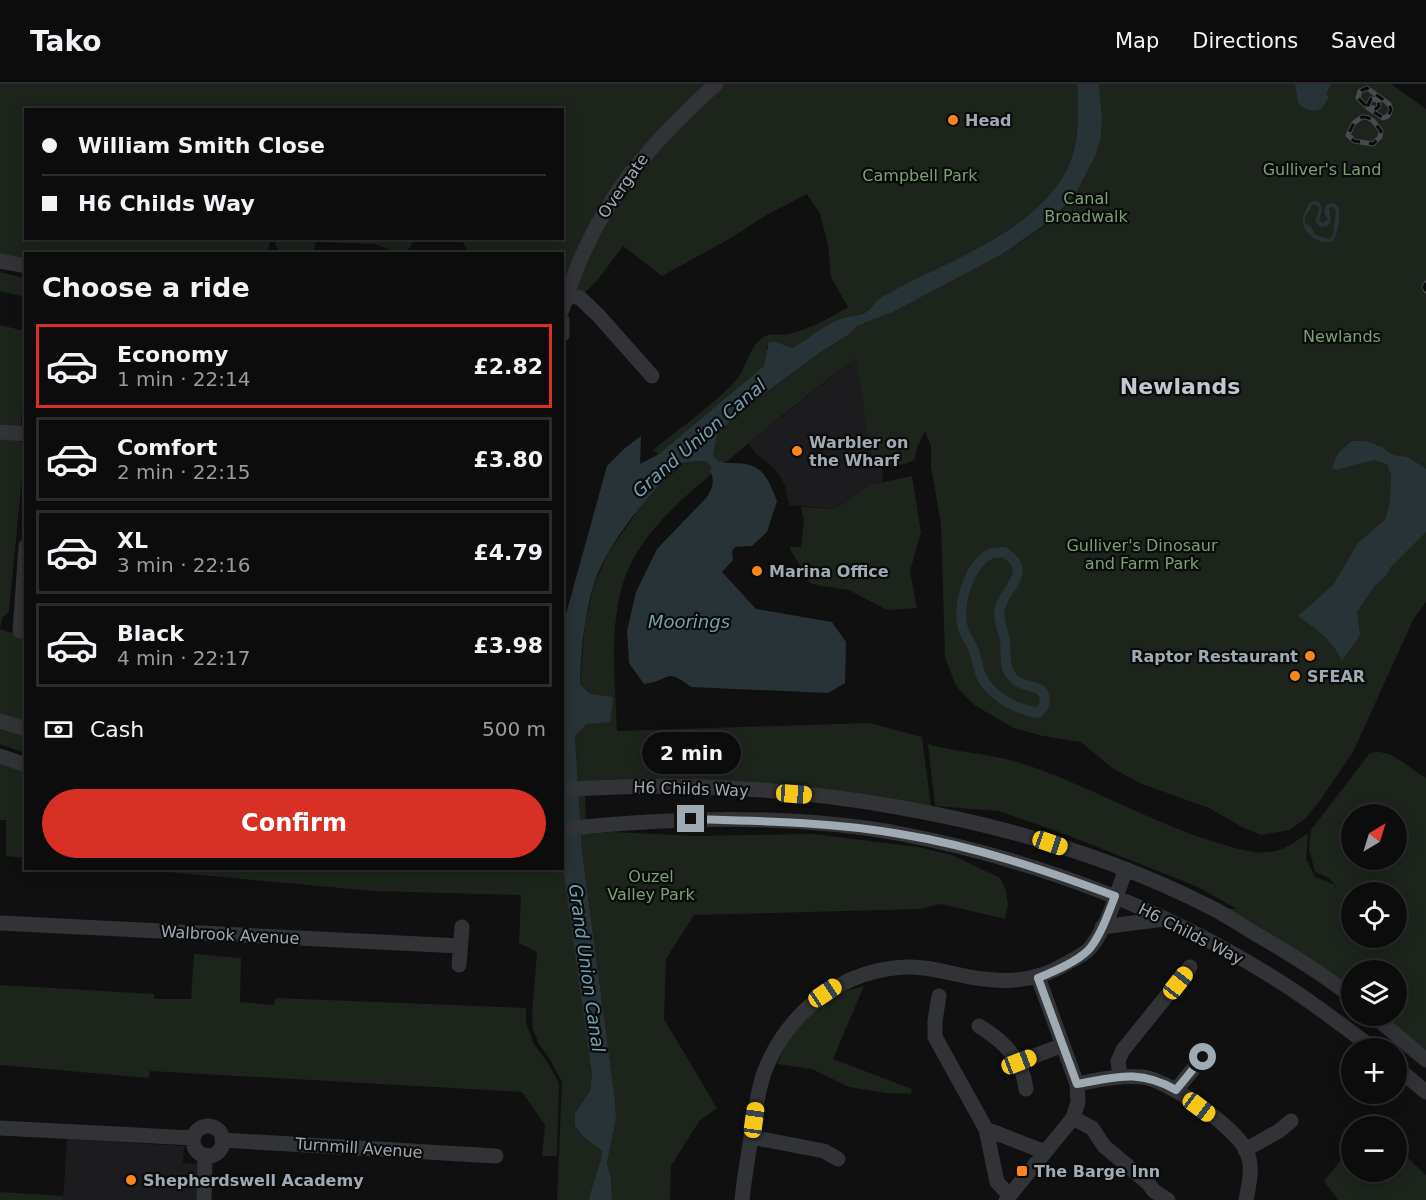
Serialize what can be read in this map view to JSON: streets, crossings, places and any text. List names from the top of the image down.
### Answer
{
  "streets": {
    "street": [
      "Overgate",
      "H6 Childs Way",
      "Walbrook Avenue",
      "Turnmill Avenue"
    ]
  },
  "districts": ["Newlands"],
  "water": ["Grand Union Canal", "Moorings"],
  "parks": [
    "Gulliver's Land",
    "Campbell Park",
    "Canal Broadwalk",
    "Newlands",
    "Gulliver's Dinosaur and Farm Park",
    "Ouzel Valley Park"
  ],
  "places": {
    "other": [
      "Head",
      "Warbler on the Wharf",
      "Marina Office",
      "Raptor Restaurant",
      "SFEAR",
      "Shepherdswell Academy"
    ],
    "transit": ["The Barge Inn"]
  },
  "north": "top right",
  "page": {
    "header": "Tako",
    "nav": ["Map", "Directions", "Saved"],
    "banner": ["William Smith Close", "H6 Childs Way"],
    "heading": "Choose a ride",
    "list": [
      {
        "name": "Economy",
        "note": "1 min · 22:14",
        "value": "£2.82"
      },
      {
        "name": "Comfort",
        "note": "2 min · 22:15",
        "value": "£3.80"
      },
      {
        "name": "XL",
        "note": "3 min · 22:16",
        "value": "£4.79"
      },
      {
        "name": "Black",
        "note": "4 min · 22:17",
        "value": "£3.98"
      }
    ],
    "pay": ["Cash", "500 m"],
    "bubble": "2 min",
    "buttons": "Confirm",
    "map_buttons": ["+", "−"]
  }
}
